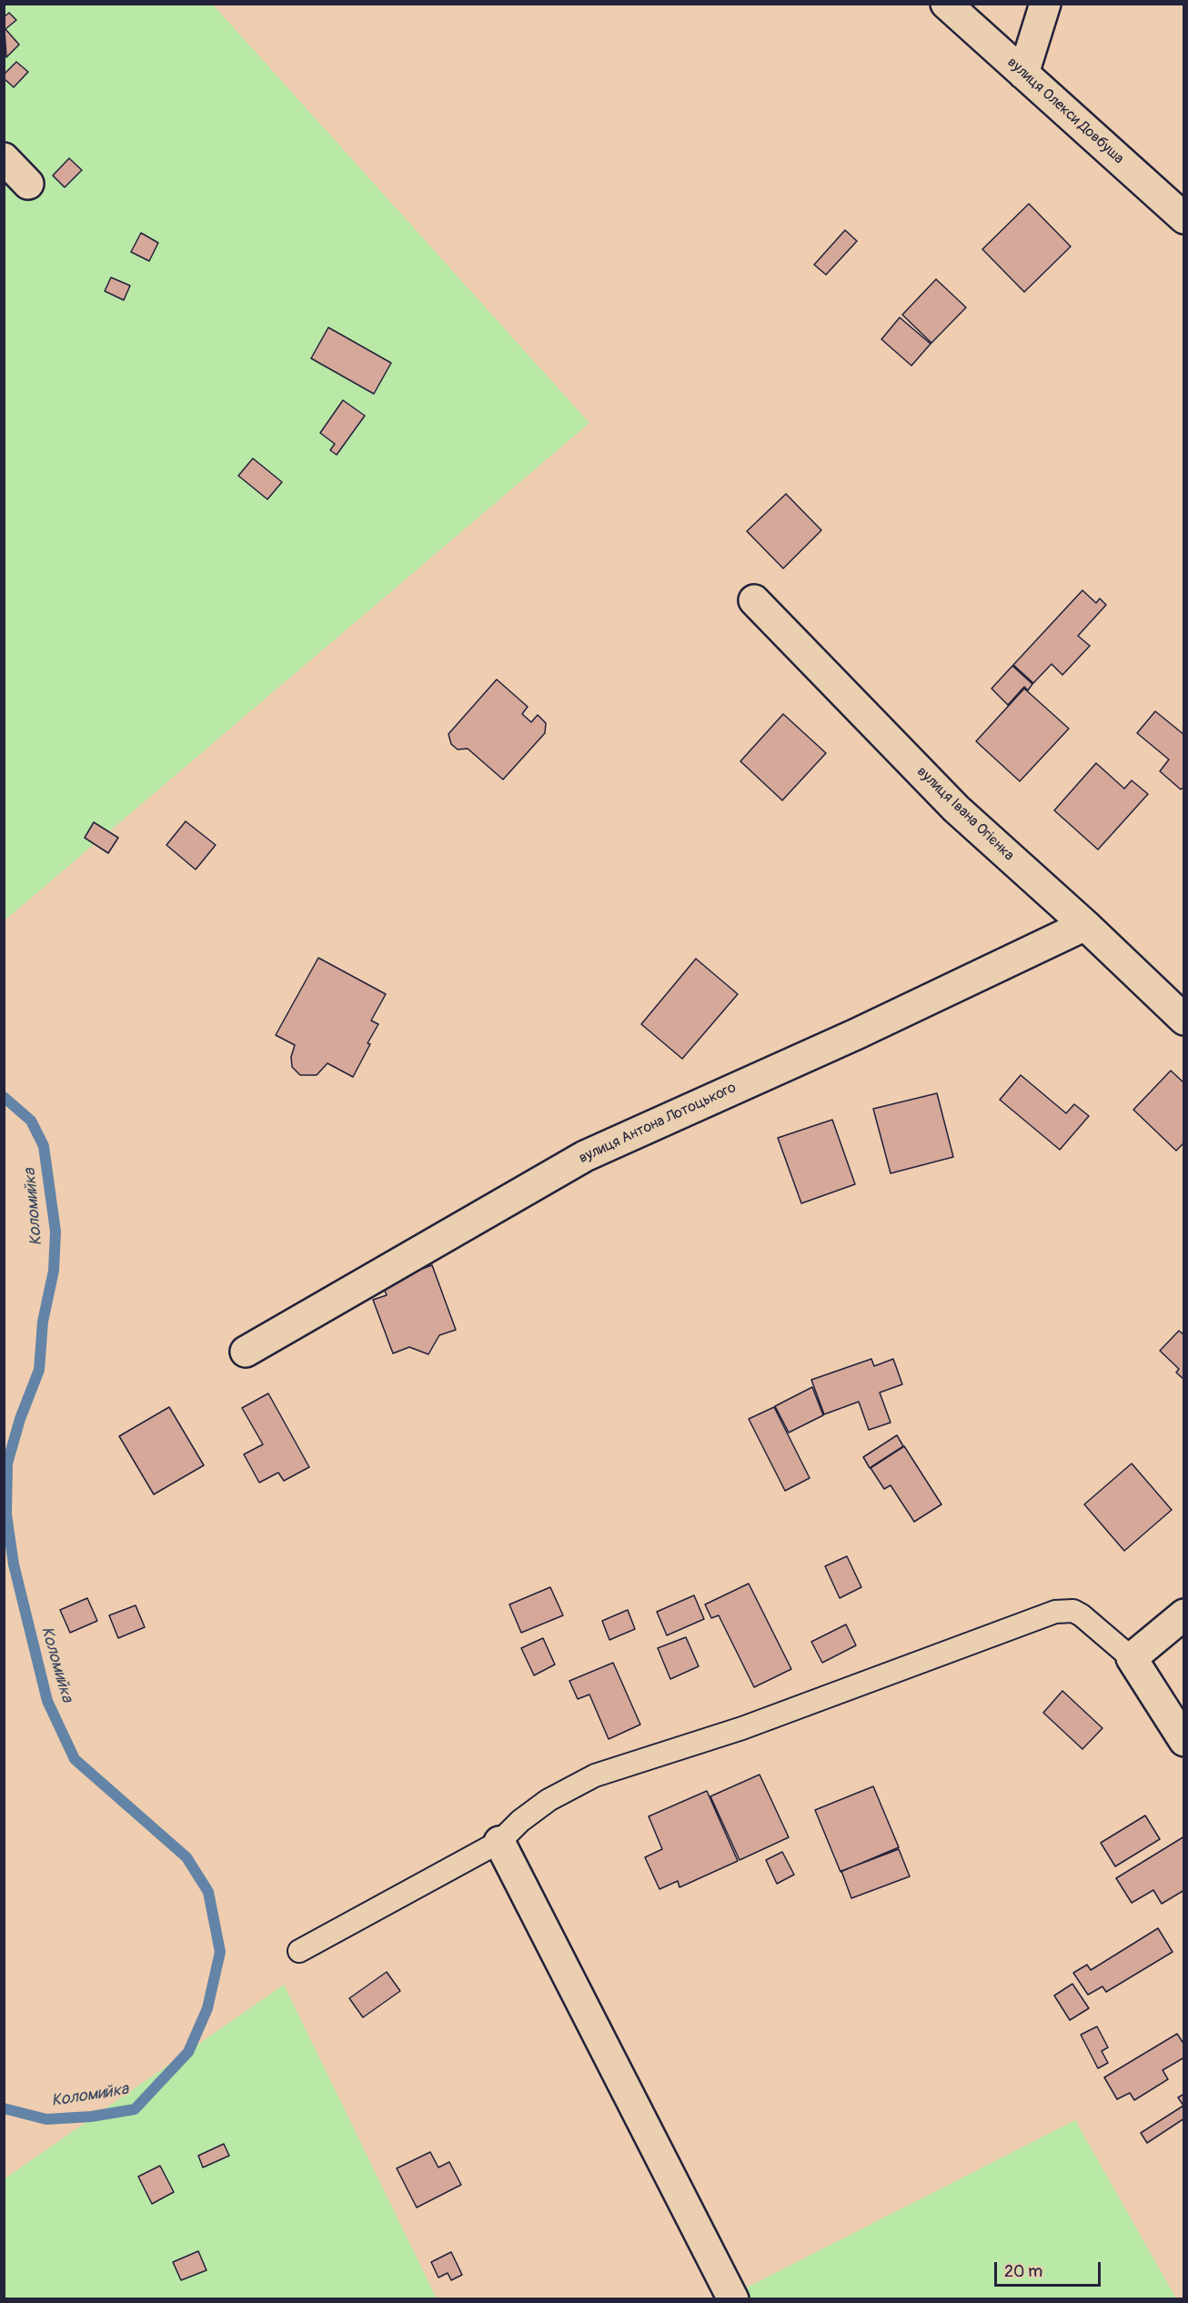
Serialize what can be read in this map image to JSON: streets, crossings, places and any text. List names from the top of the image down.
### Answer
{
  "streets": {
    "street": ["вулиця Олекси Довбуша", "вулиця Івана Огієнка", "вулиця Антона Лотоцького"]
  },
  "crossings": [
    ["вулиця Івана Огієнка", "вулиця Антона Лотоцького"]
  ],
  "water": ["Коломийка"],
  "scale_bar": "20 m"
}
